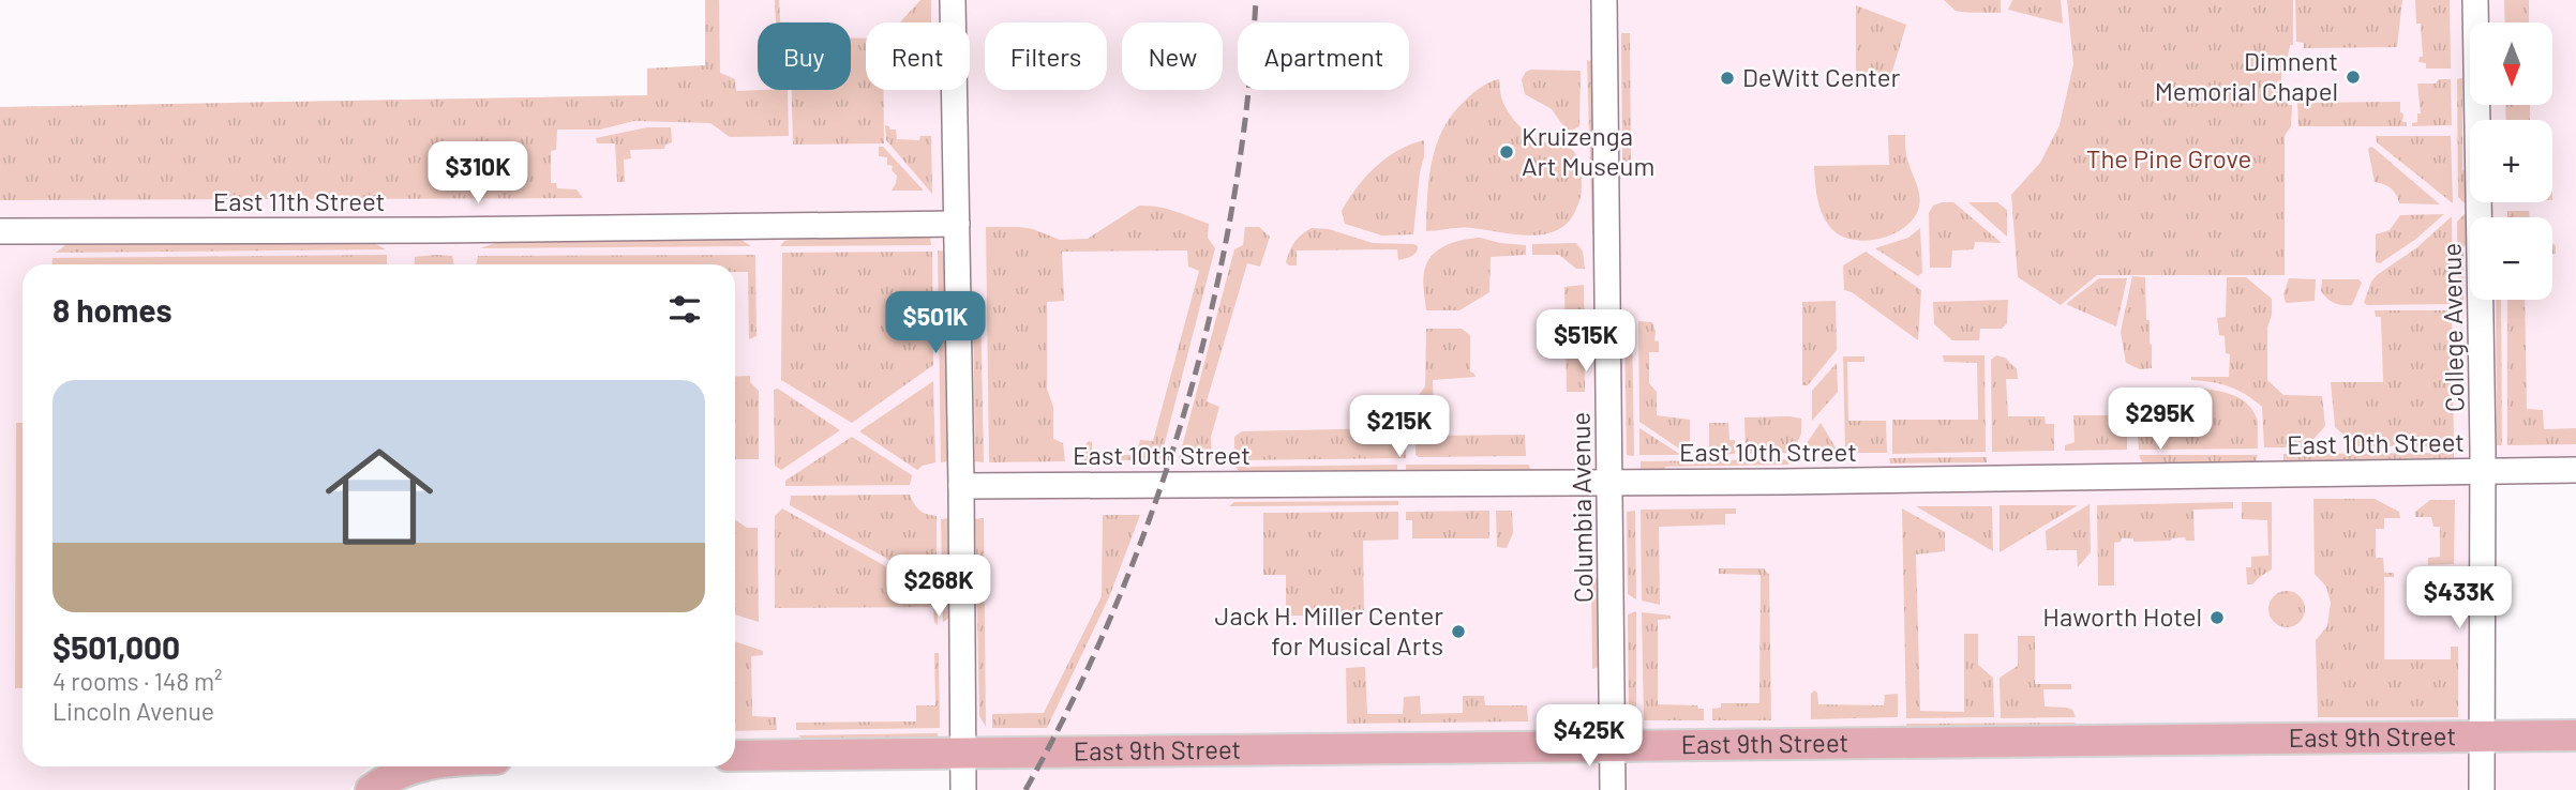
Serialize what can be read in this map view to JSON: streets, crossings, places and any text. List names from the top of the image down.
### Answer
{
  "streets": {
    "main road": ["East 9th Street"],
    "street": [
      "East 11th Street",
      "College Avenue",
      "East 10th Street",
      "Columbia Avenue"
    ]
  },
  "crossings": [
    ["College Avenue", "East 10th Street"],
    ["College Avenue", "East 9th Street"],
    ["East 10th Street", "Columbia Avenue"],
    ["Columbia Avenue", "East 9th Street"]
  ],
  "parks": ["The Pine Grove"],
  "places": [
    "Dimnent Memorial Chapel",
    "DeWitt Center",
    "Kruizenga Art Museum",
    "Haworth Hotel",
    "Jack H. Miller Center for Musical Arts"
  ],
  "north": "bottom",
  "page": {
    "map_buttons": ["+", "−"],
    "chip": [
      "Buy",
      "Rent",
      "Filters",
      "New",
      "Apartment"
    ],
    "price": [
      "$310K",
      "$501K",
      "$515K",
      "$295K",
      "$215K",
      "$268K",
      "$433K",
      "$425K"
    ],
    "heading": "8 homes",
    "list": [
      {
        "name": "$501,000",
        "note": "4 rooms · 148 m² · Lincoln Avenue"
      }
    ]
  }
}
